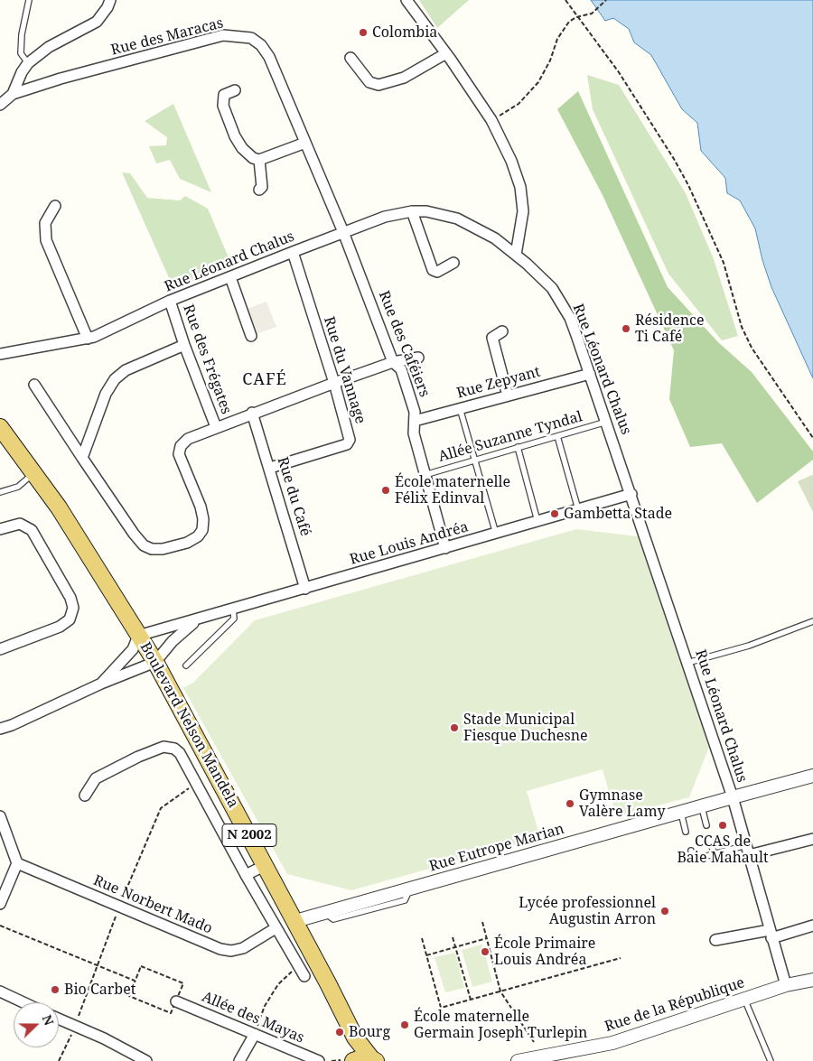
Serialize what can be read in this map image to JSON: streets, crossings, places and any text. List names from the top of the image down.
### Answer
{
  "streets": {
    "main road": ["Boulevard Nelson Mandela", "N 2002"],
    "street": [
      "Rue des Maracas",
      "Rue Léonard Chalus",
      "Rue des Caféiers",
      "Rue des Frégates",
      "Rue du Vannage",
      "Rue Zepyant",
      "Rue du Café",
      "Rue Louis Andréa",
      "Rue Eutrope Marian",
      "Rue Norbert Mado",
      "Rue de la République",
      "Allée des Mayas"
    ],
    "lane": ["Allée Suzanne Tyndal"]
  },
  "crossings": [
    ["Rue des Maracas", "Rue Léonard Chalus"],
    ["Rue des Maracas", "Rue des Caféiers"],
    ["Rue Léonard Chalus", "Rue des Caféiers"],
    ["Rue Léonard Chalus", "Rue des Frégates"],
    ["Rue Léonard Chalus", "Rue du Vannage"],
    ["Rue Léonard Chalus", "Rue Zepyant"],
    ["Rue Léonard Chalus", "Rue Louis Andréa"],
    ["Rue Léonard Chalus", "Rue Eutrope Marian"],
    ["Rue Léonard Chalus", "Rue de la République"],
    ["Rue des Caféiers", "Rue Zepyant"],
    ["Rue des Caféiers", "Allée Suzanne Tyndal"],
    ["Rue des Caféiers", "Rue Louis Andréa"],
    ["Rue du Vannage", "Rue du Café"],
    ["Rue du Café", "Rue Louis Andréa"],
    ["Rue Louis Andréa", "Boulevard Nelson Mandela"],
    ["Boulevard Nelson Mandela", "Rue Eutrope Marian"]
  ],
  "districts": ["CAFÉ"],
  "places": [
    "Colombia",
    "Résidence Ti Café",
    "École maternelle Félix Edinval",
    "Gambetta Stade",
    "Stade Municipal Fiesque Duchesne",
    "Gymnase Valère Lamy",
    "CCAS de Baie Mahault",
    "Lycée professionnel Augustin Arron",
    "École Primaire Louis Andréa",
    "Bio Carbet",
    "École maternelle Germain Joseph Turlepin",
    "Bourg"
  ],
  "north": "right"
}
